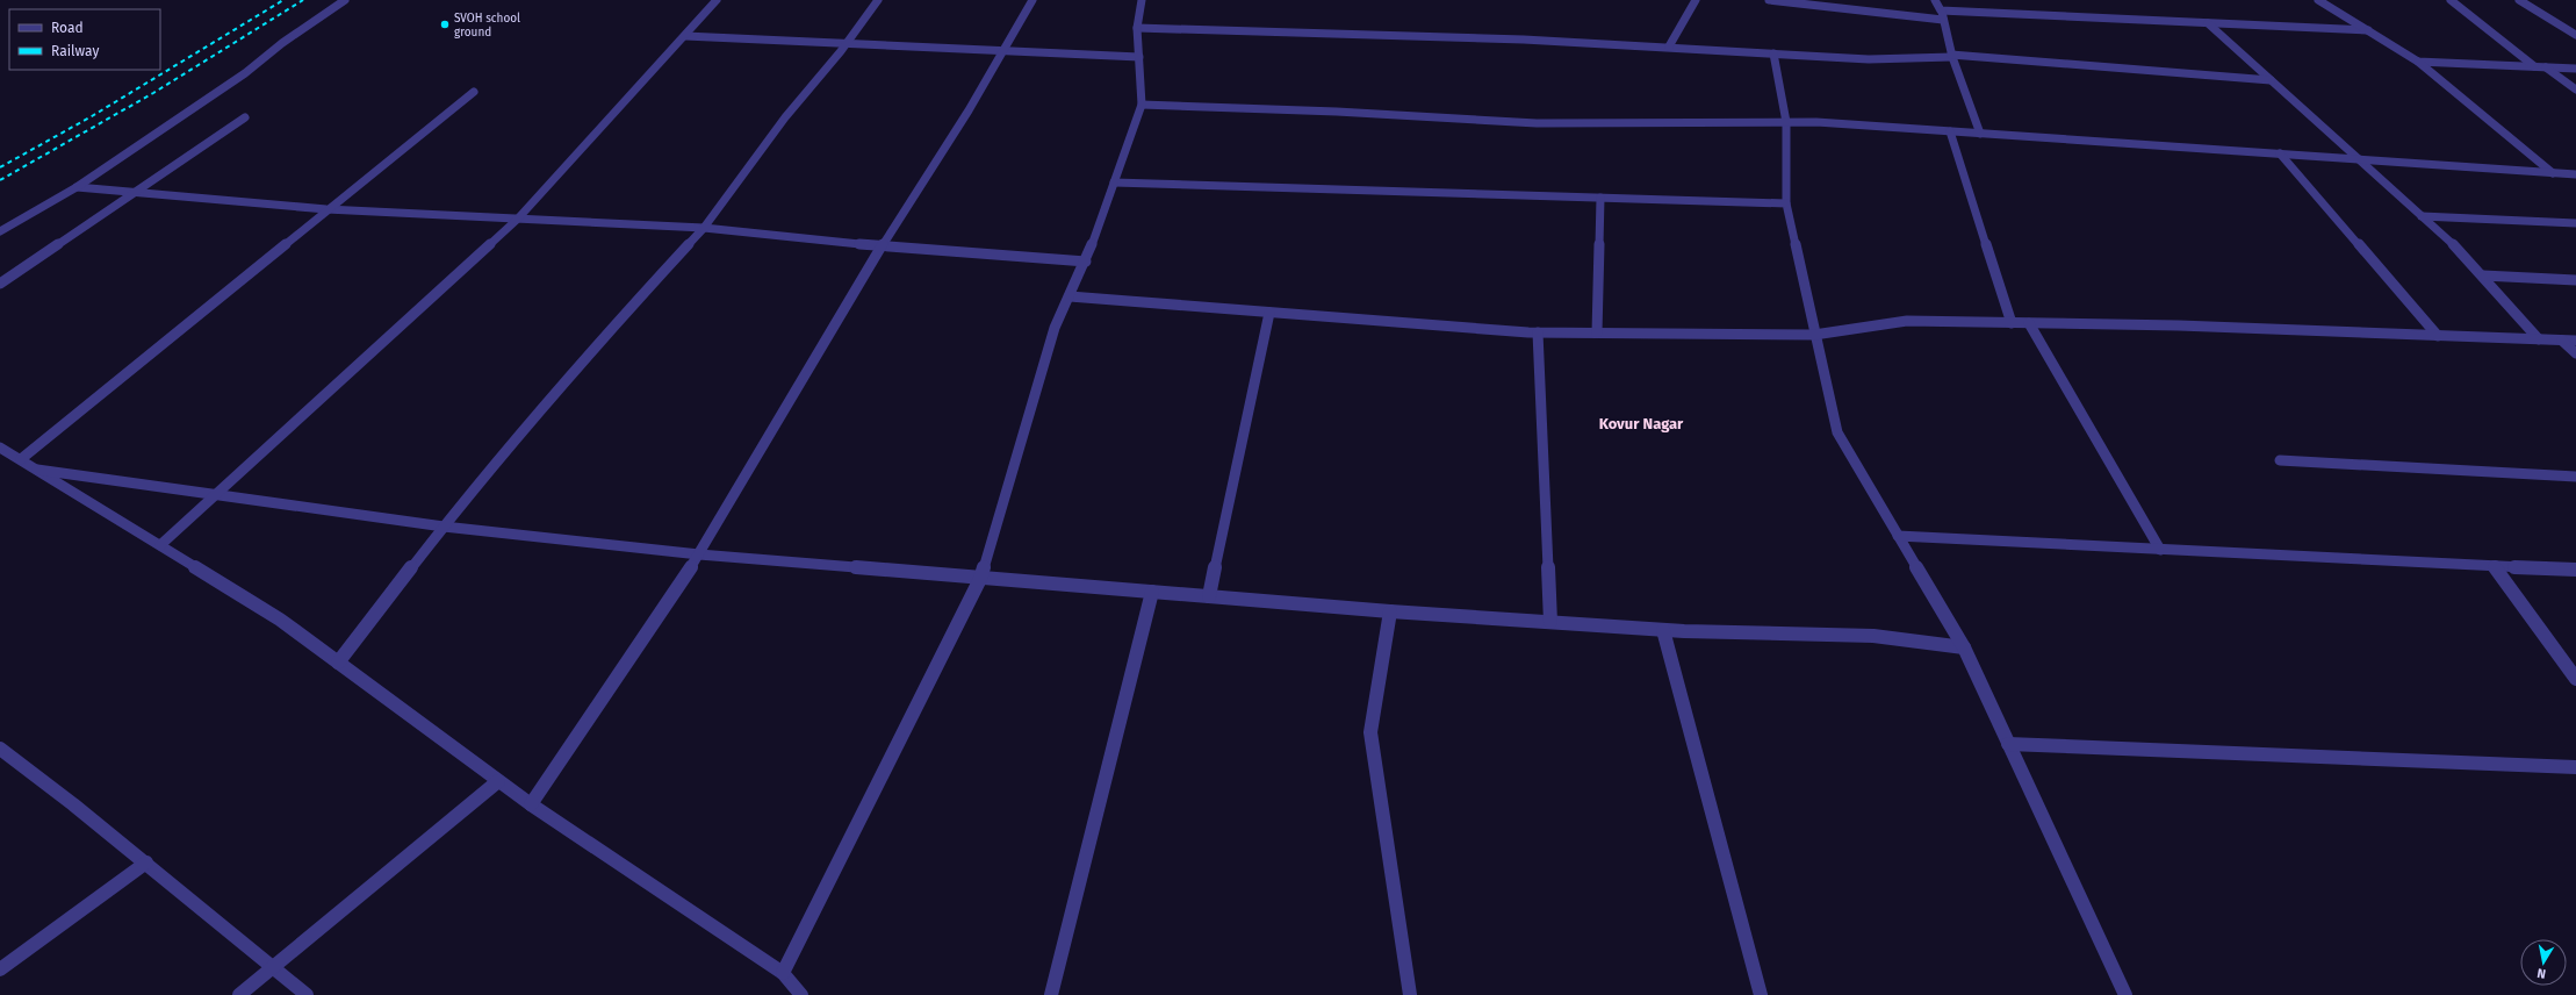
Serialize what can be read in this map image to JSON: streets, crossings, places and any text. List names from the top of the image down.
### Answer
{
  "districts": ["Kovur Nagar"],
  "places": ["SVOH school ground"],
  "legend": ["Road", "Railway"],
  "north": "bottom"
}
